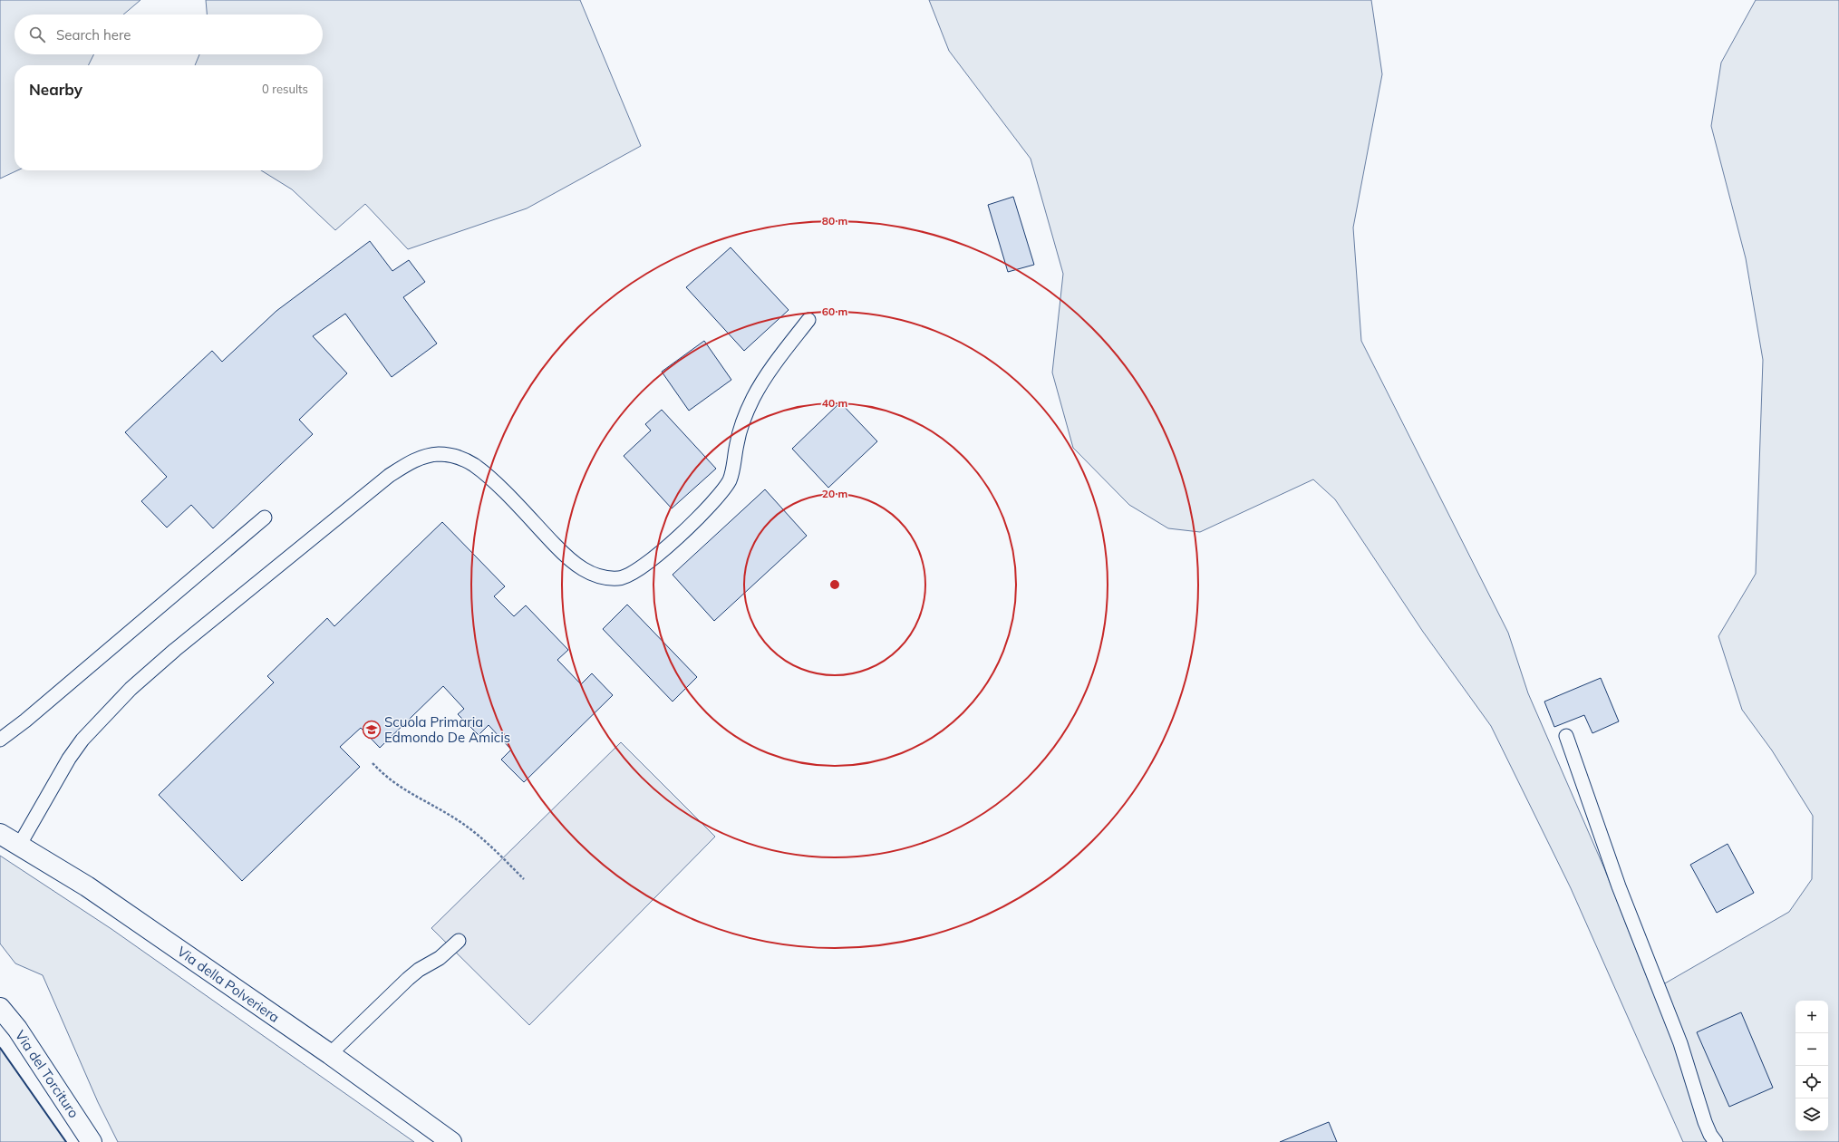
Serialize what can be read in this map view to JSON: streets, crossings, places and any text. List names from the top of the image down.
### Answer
{
  "streets": {
    "main road": ["Via della Polveriera", "Via del Torcituro"]
  },
  "places": {
    "school or university": ["Scuola Primaria Edmondo De Amicis"]
  },
  "page": {
    "search": "Search here",
    "heading": ["Nearby", "0 results"],
    "map_buttons": ["+", "−"]
  },
  "rings": [
    "80 m",
    "60 m",
    "40 m",
    "20 m"
  ]
}
